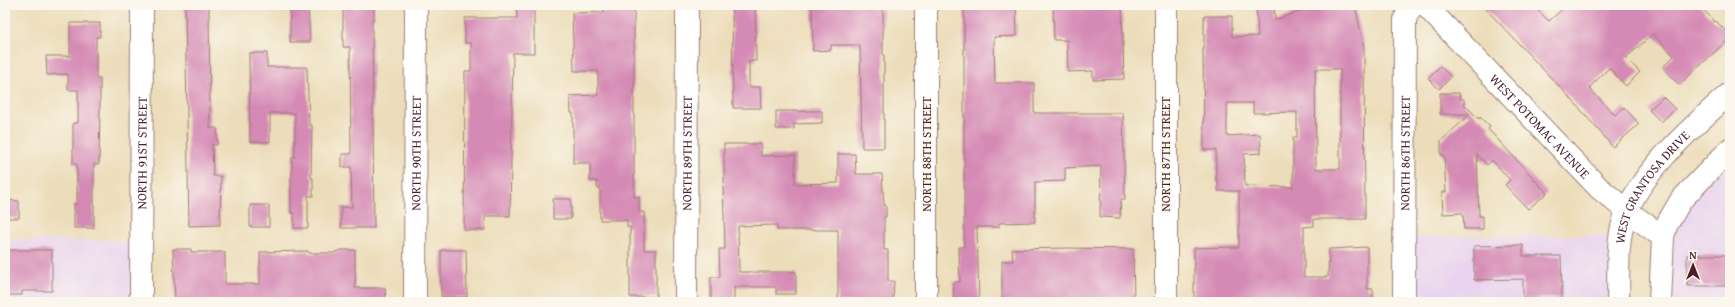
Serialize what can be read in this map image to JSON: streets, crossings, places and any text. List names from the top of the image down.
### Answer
{
  "streets": {
    "street": [
      "WEST POTOMAC AVENUE",
      "NORTH 91ST STREET",
      "NORTH 90TH STREET",
      "NORTH 89TH STREET",
      "NORTH 86TH STREET",
      "NORTH 88TH STREET",
      "NORTH 87TH STREET",
      "WEST GRANTOSA DRIVE"
    ]
  },
  "crossings": [
    ["WEST POTOMAC AVENUE", "WEST GRANTOSA DRIVE"]
  ],
  "north": "top"
}
